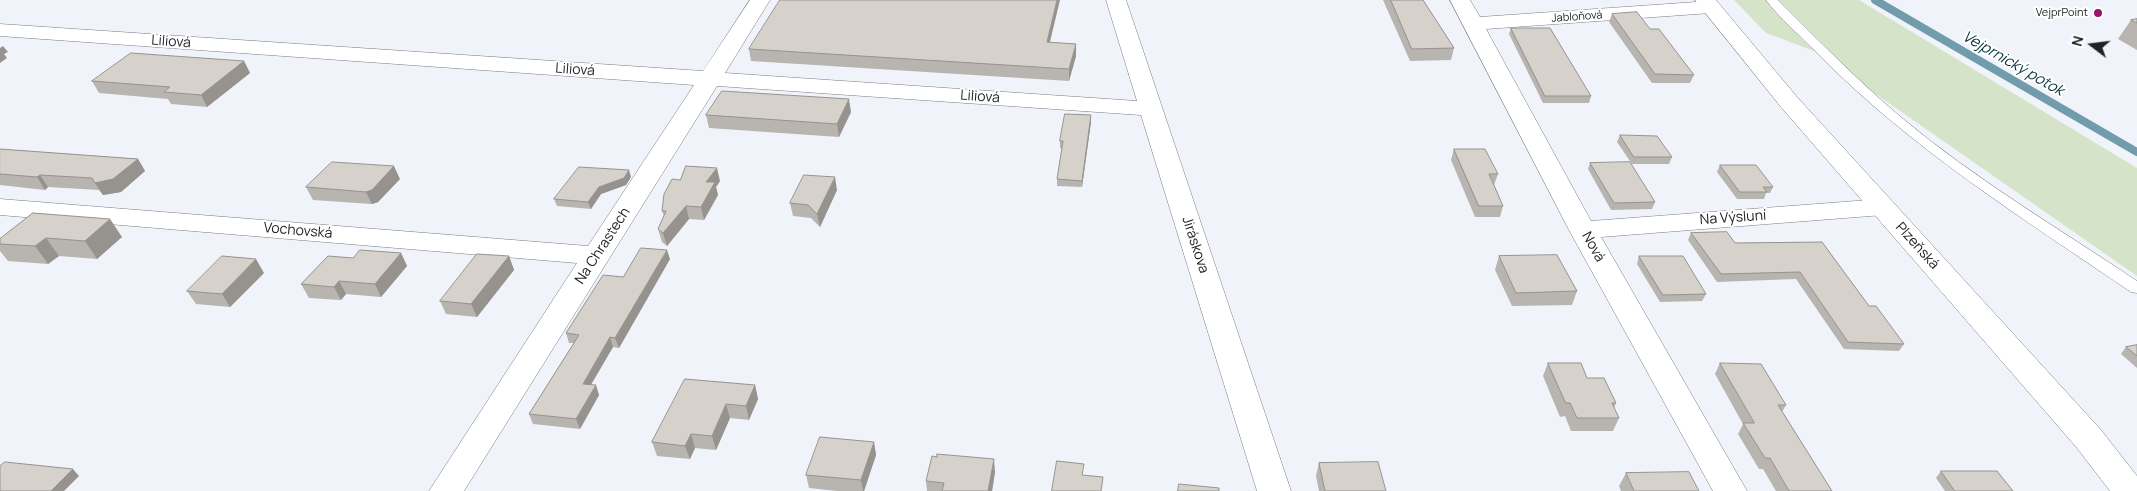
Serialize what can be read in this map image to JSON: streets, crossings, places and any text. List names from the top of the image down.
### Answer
{
  "streets": {
    "street": [
      "Jabloňová",
      "Liliová",
      "Na Výsluní",
      "Vochovská",
      "Jiráskova",
      "Na Chrastech",
      "Plzeňská",
      "Nová"
    ]
  },
  "crossings": [
    ["Jabloňová", "Plzeňská"],
    ["Jabloňová", "Nová"],
    ["Liliová", "Jiráskova"],
    ["Liliová", "Na Chrastech"],
    ["Na Výsluní", "Plzeňská"],
    ["Na Výsluní", "Nová"],
    ["Vochovská", "Na Chrastech"]
  ],
  "water": ["Vejprnický potok"],
  "places": ["VejprPoint"],
  "north": "left"
}
